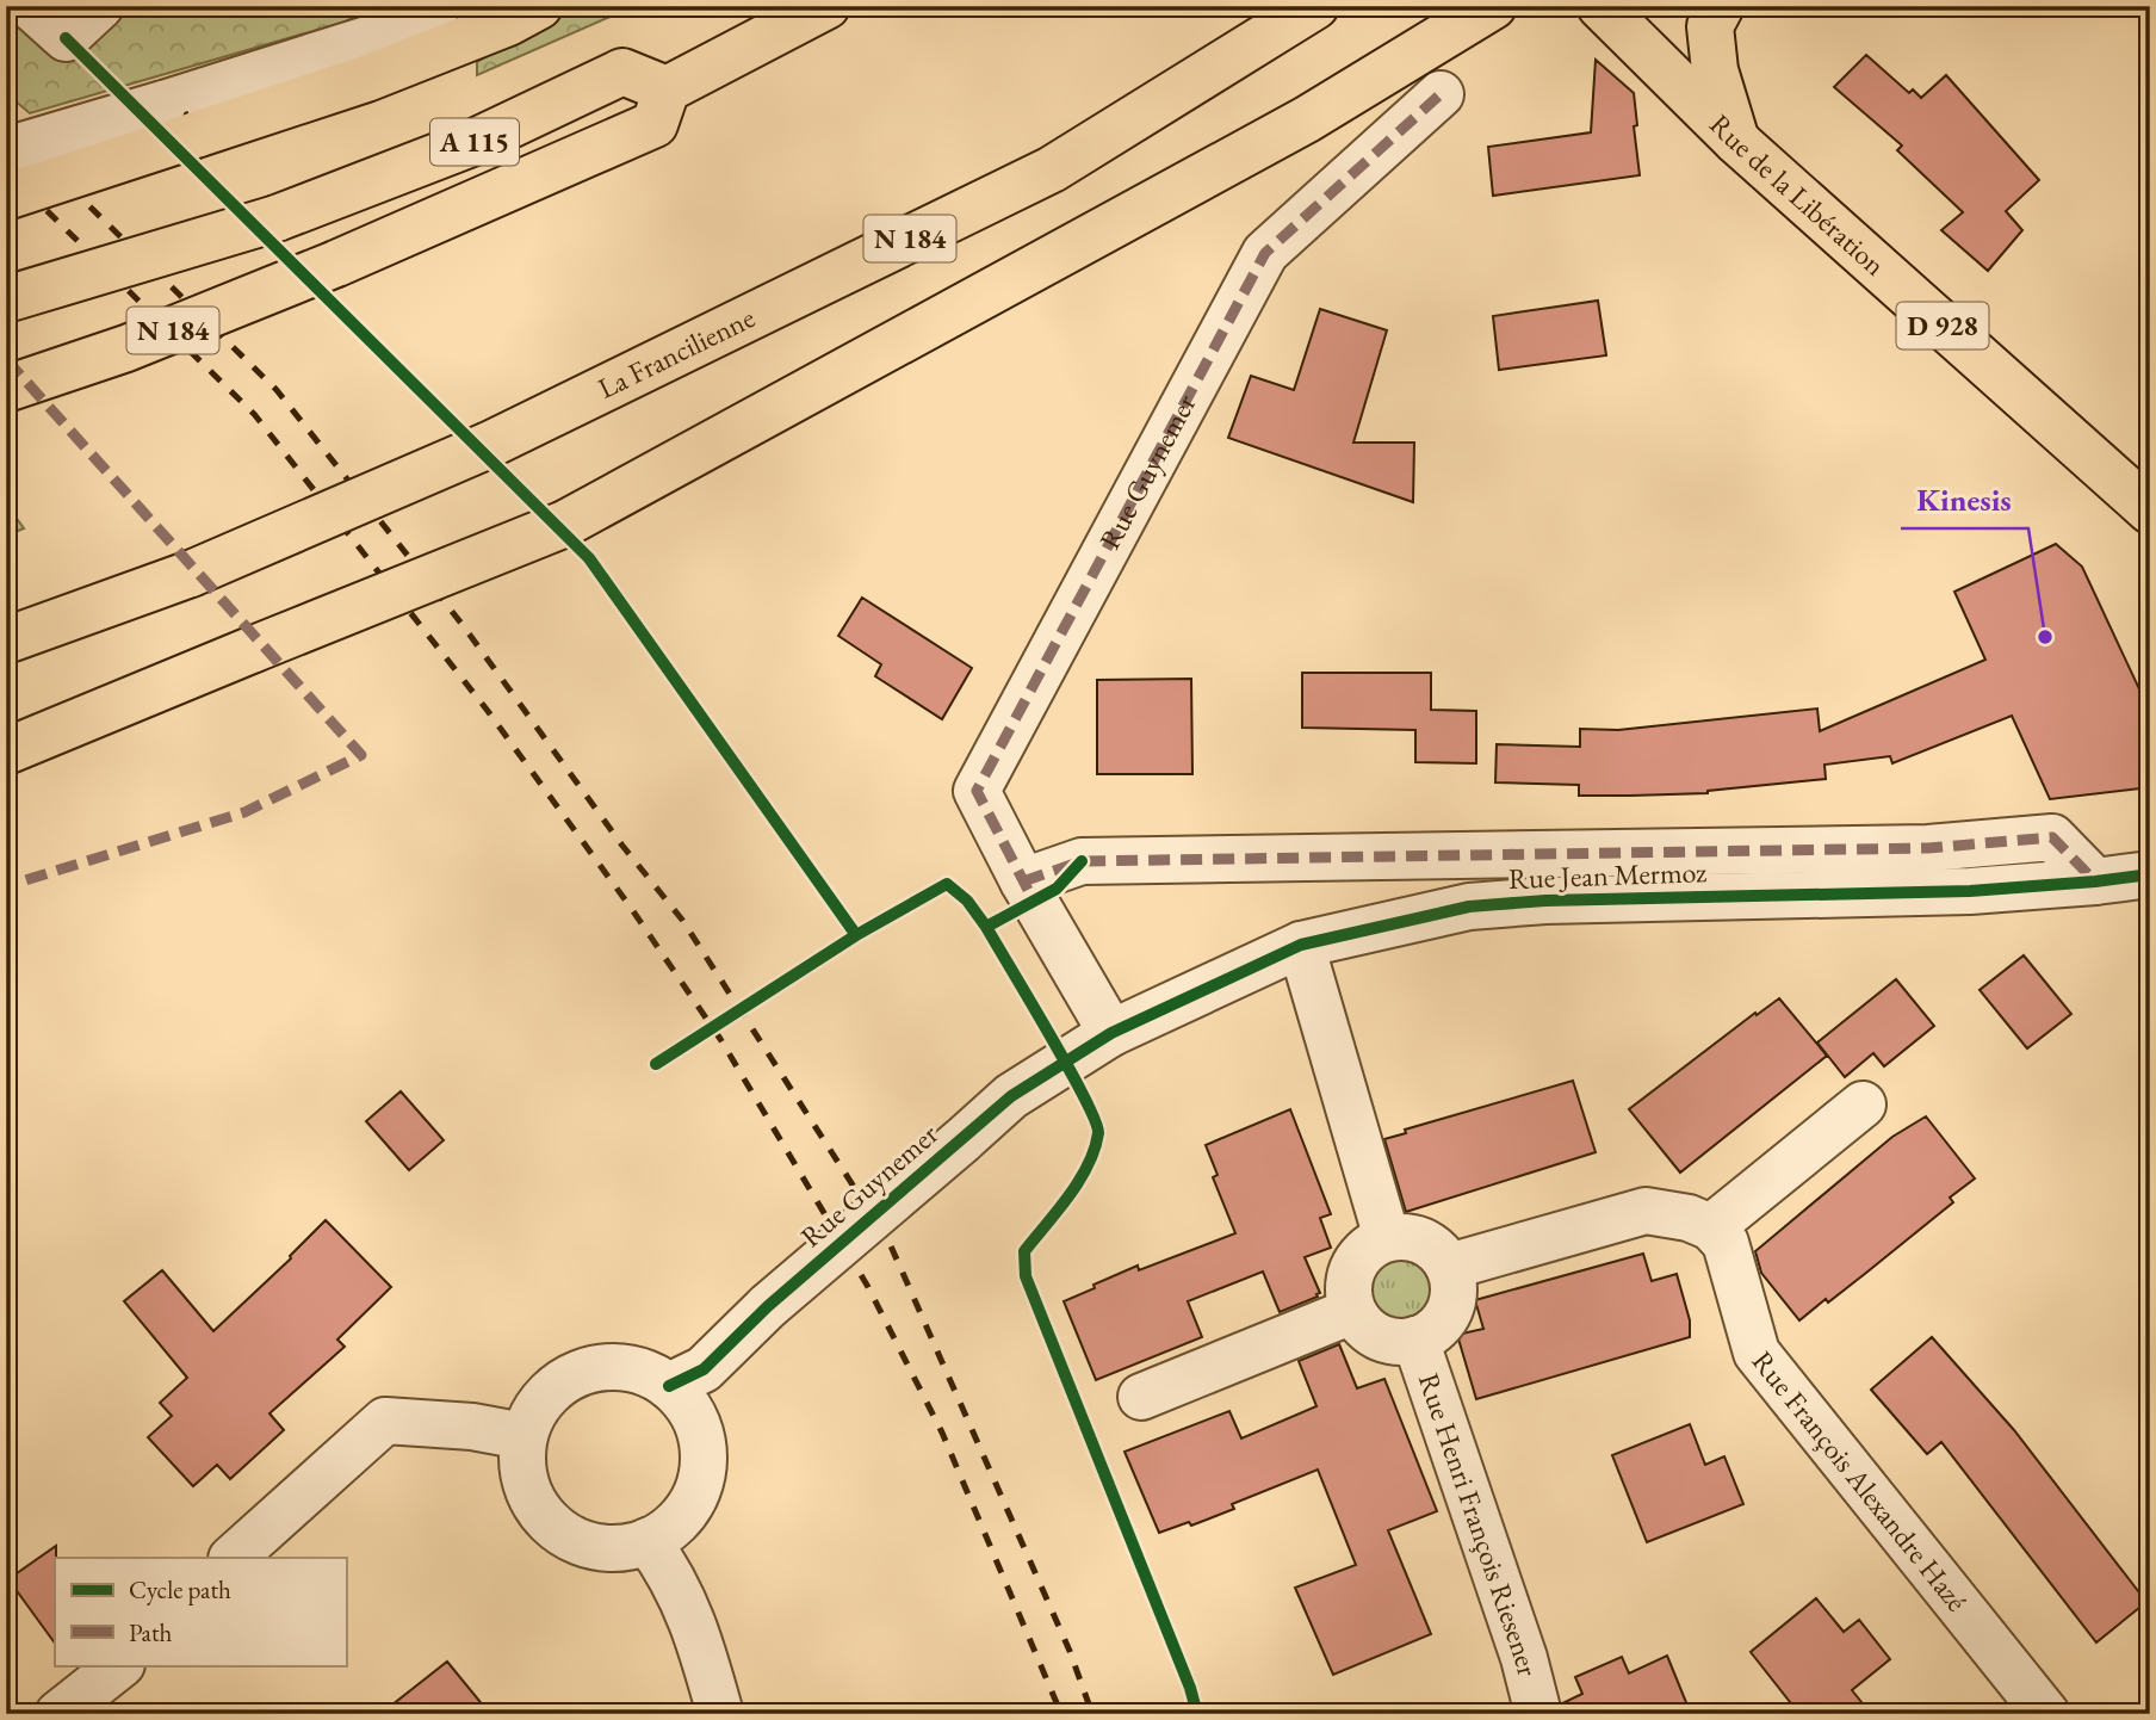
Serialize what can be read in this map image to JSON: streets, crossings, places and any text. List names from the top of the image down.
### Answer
{
  "streets": {
    "main road": [
      "A 115",
      "Rue de la Libération",
      "N 184",
      "D 928",
      "La Francilienne"
    ],
    "street": [
      "Rue Guynemer",
      "Rue Jean Mermoz",
      "Rue François Alexandre Hazé",
      "Rue Henri François Riesener"
    ]
  },
  "crossings": [
    ["A 115", "N 184"],
    ["Rue Guynemer", "Rue Jean Mermoz"]
  ],
  "places": ["Kinesis"],
  "legend": ["Cycle path", "Path"]
}
